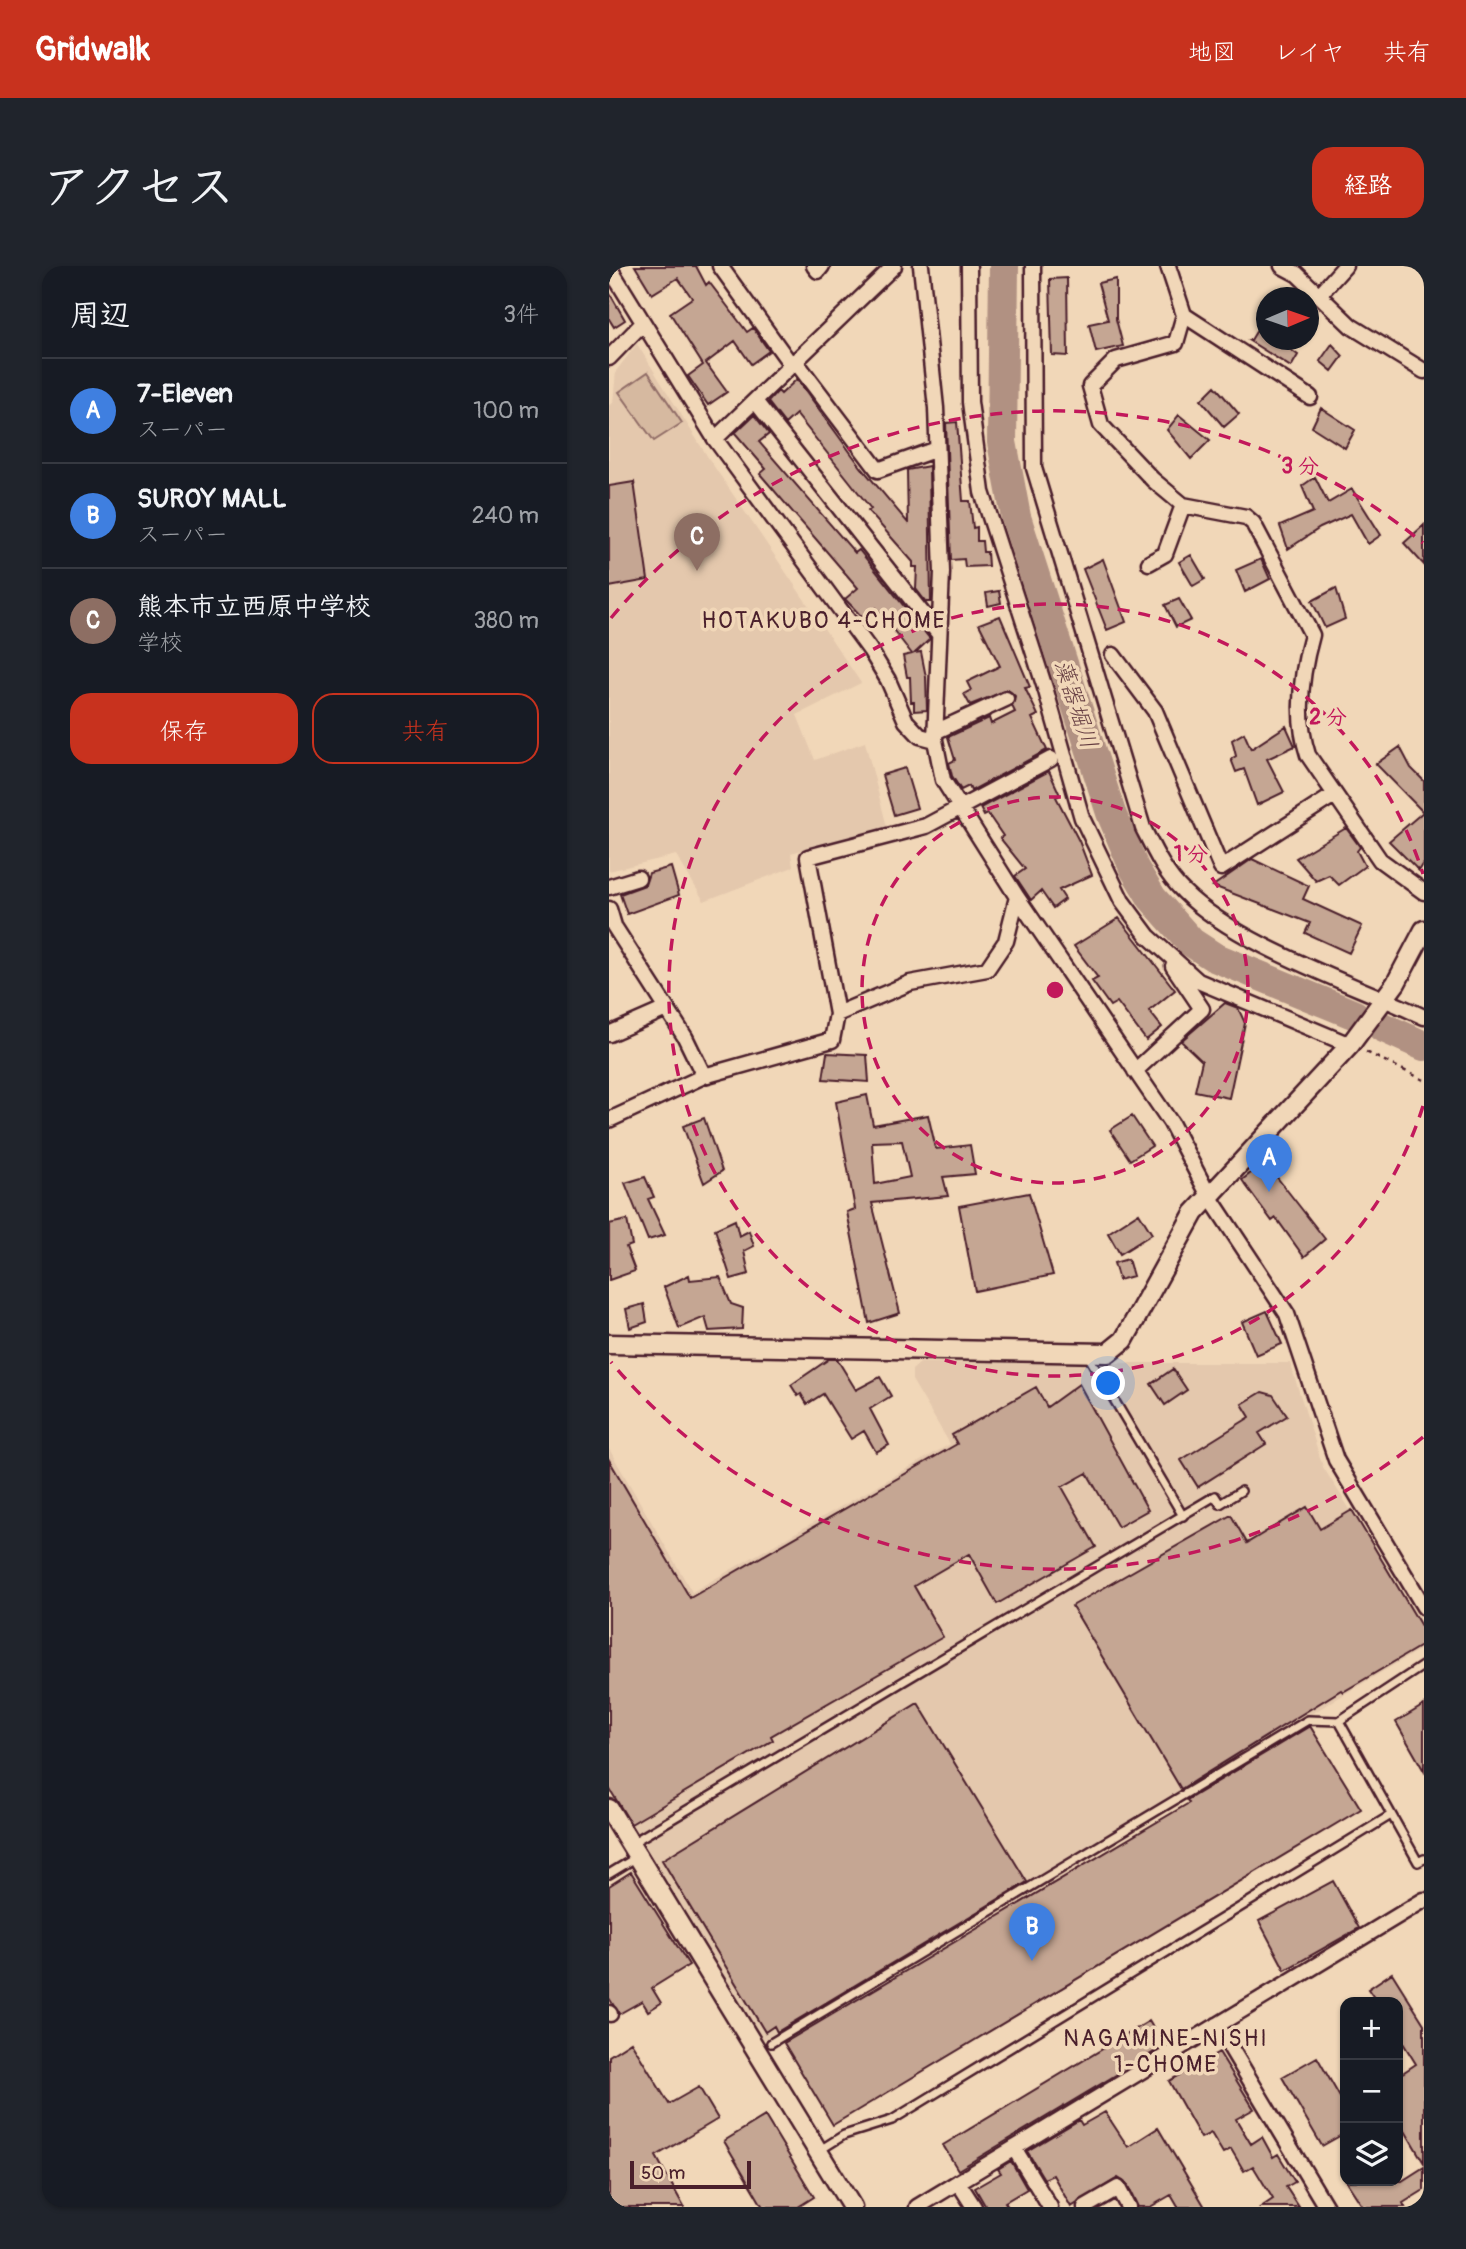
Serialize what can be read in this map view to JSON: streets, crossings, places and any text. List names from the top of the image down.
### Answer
{
  "districts": ["HOTAKUBO 4-CHOME", "NAGAMINE-NISHI 1-CHOME"],
  "water": ["藻器堀川"],
  "scale_bar": "50 m",
  "north": "right",
  "page": {
    "header": "Gridwalk",
    "nav": ["地図", "レイヤ", "共有"],
    "title": "アクセス",
    "buttons": [
      "経路",
      ["保存", "共有"]
    ],
    "heading": ["周辺", "3件"],
    "list": [
      {
        "mark": "A",
        "name": "7-Eleven",
        "note": "スーパー",
        "value": "100 m"
      },
      {
        "mark": "B",
        "name": "SUROY MALL",
        "note": "スーパー",
        "value": "240 m"
      },
      {
        "mark": "C",
        "name": "熊本市立西原中学校",
        "note": "学校",
        "value": "380 m"
      }
    ],
    "pins": ["C", "A", "B"],
    "map_buttons": ["+", "−"],
    "scale": "50 m"
  },
  "rings": ["3 分", "2 分", "1 分"]
}
